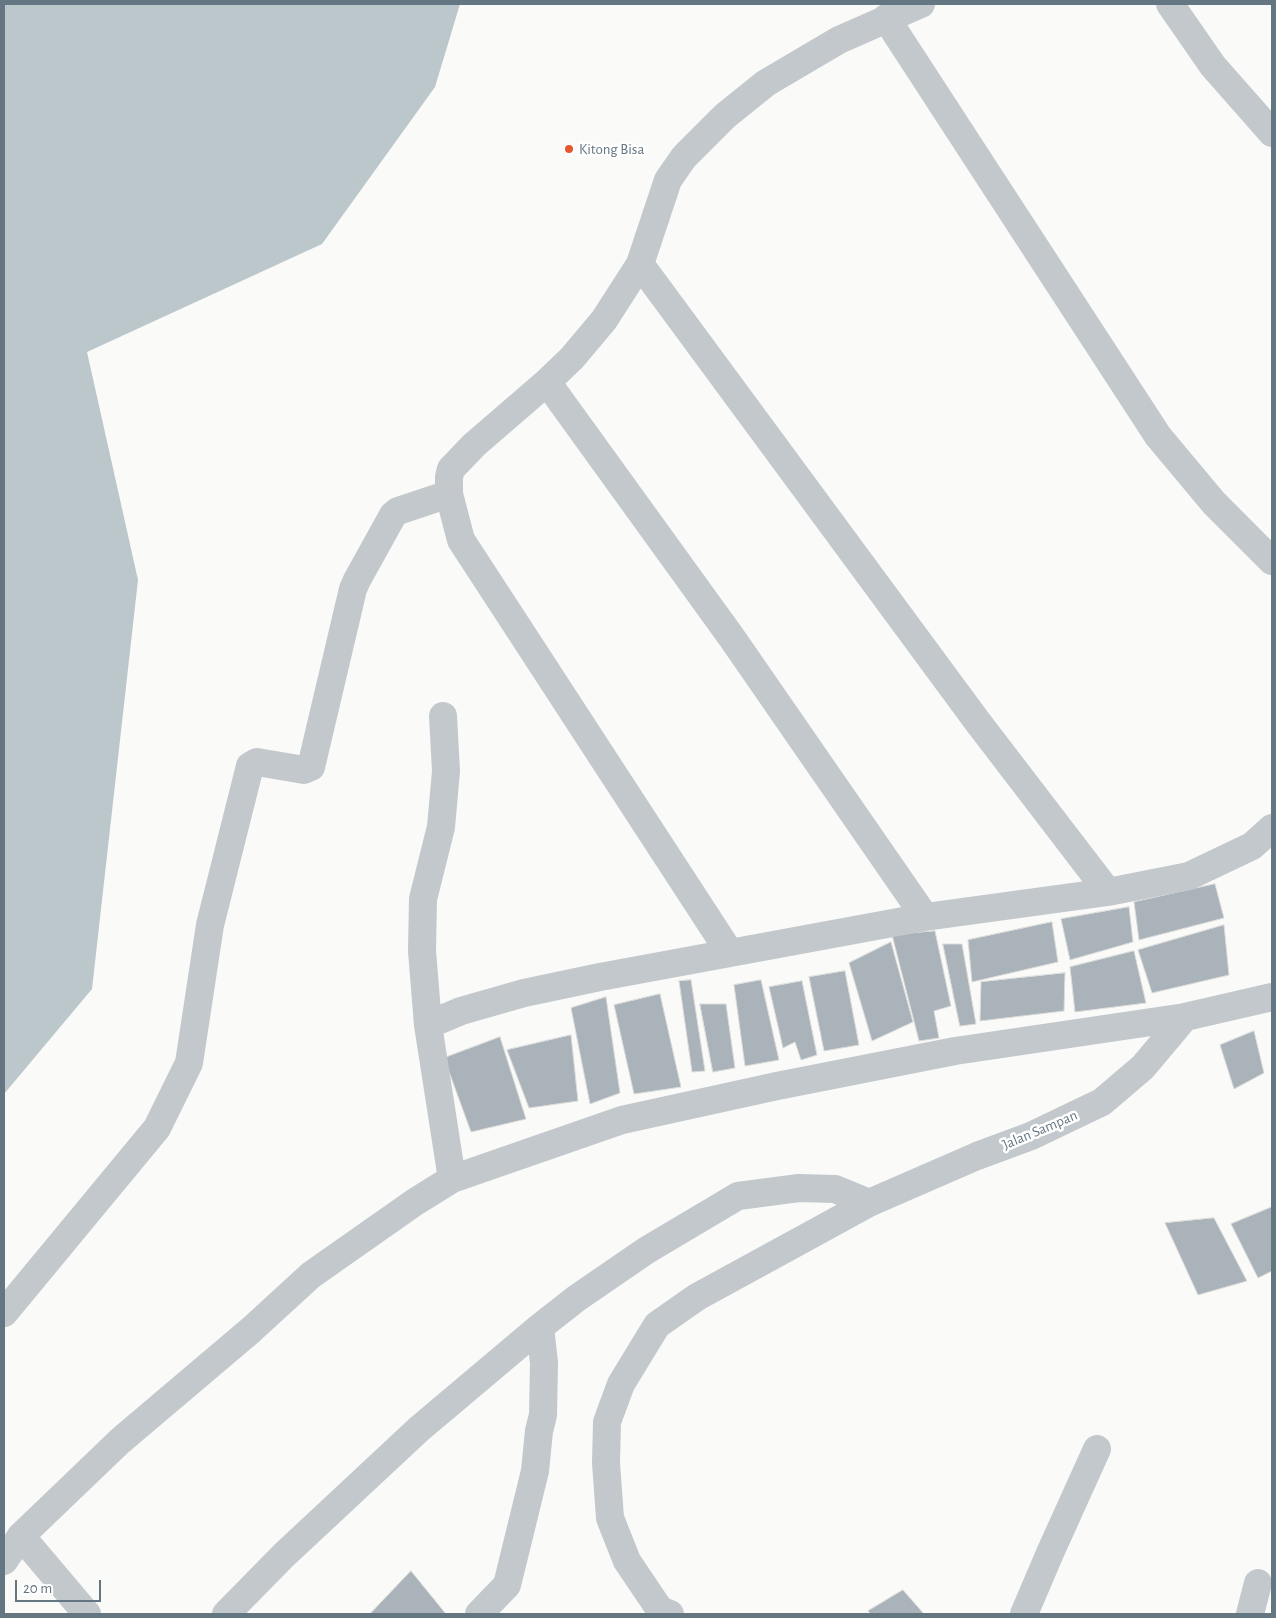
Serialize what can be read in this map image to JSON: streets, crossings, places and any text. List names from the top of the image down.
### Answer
{
  "streets": {
    "street": ["Jalan Sampan"]
  },
  "places": ["Kitong Bisa"],
  "scale_bar": "20 m"
}
